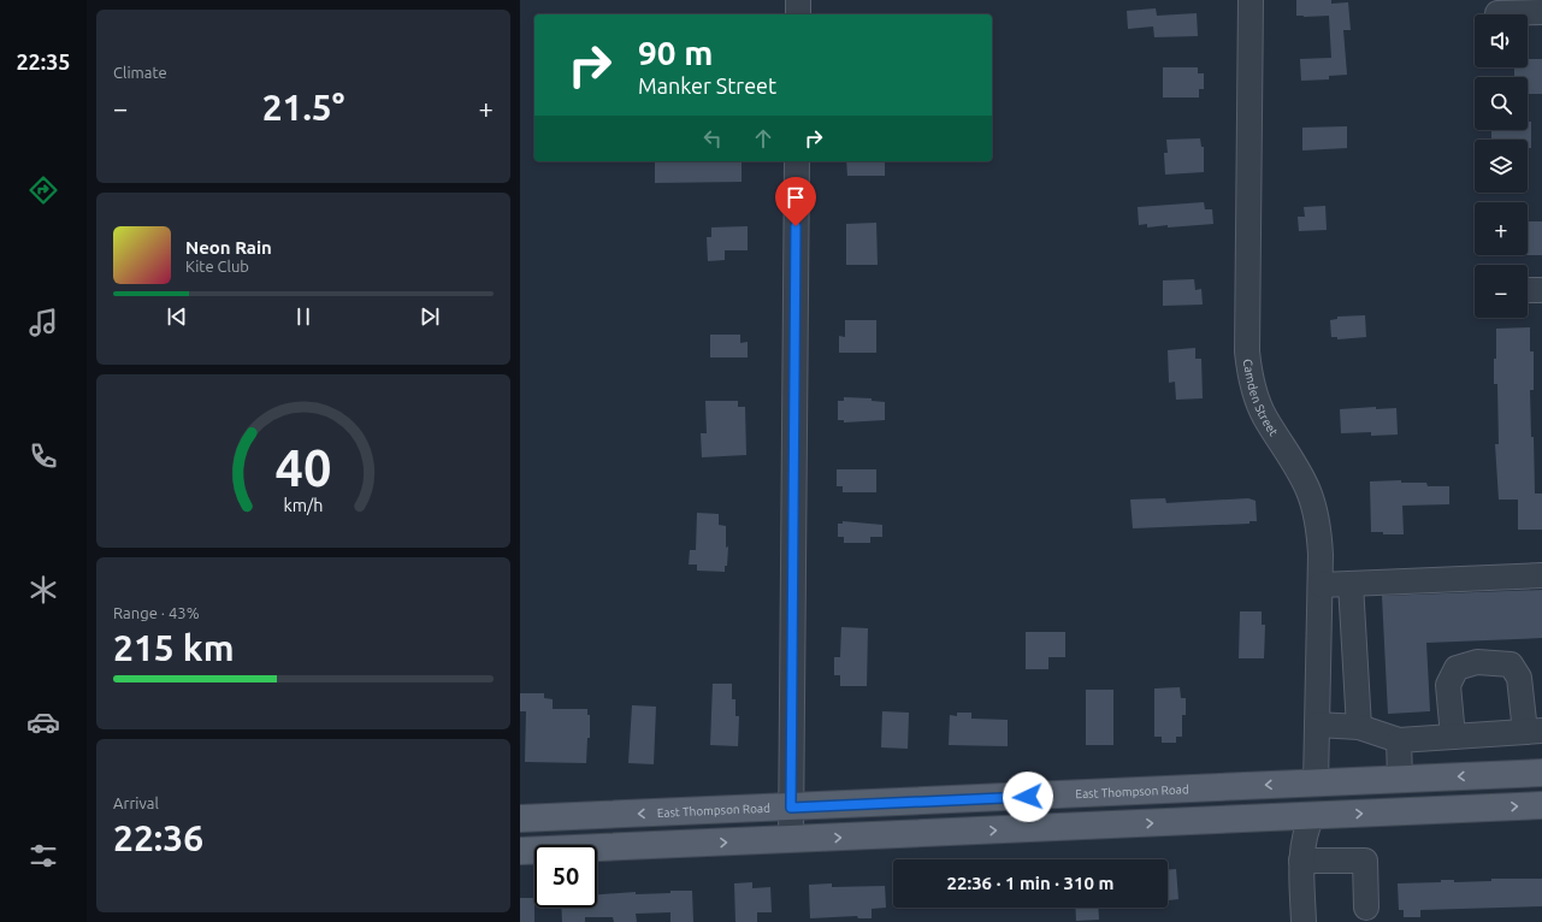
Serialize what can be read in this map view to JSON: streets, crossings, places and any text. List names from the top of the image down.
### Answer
{
  "streets": {
    "main road": ["East Thompson Road"],
    "street": ["Camden Street"]
  },
  "crossings": [
    ["Camden Street", "East Thompson Road"]
  ],
  "page": {
    "tabs": "22:35",
    "tile": [
      "Climate",
      ["Range · 43%", "215 km"],
      ["Arrival", "22:36"]
    ],
    "map_buttons": ["+", "−"],
    "turn": ["90 m", "Manker Street"],
    "heat": ["−", "21.5°", "+"],
    "song": ["Neon Rain", "Kite Club"],
    "limit": "50",
    "trip": "22:36 · 1 min · 310 m",
    "gauge": ["40", "km/h"]
  }
}
